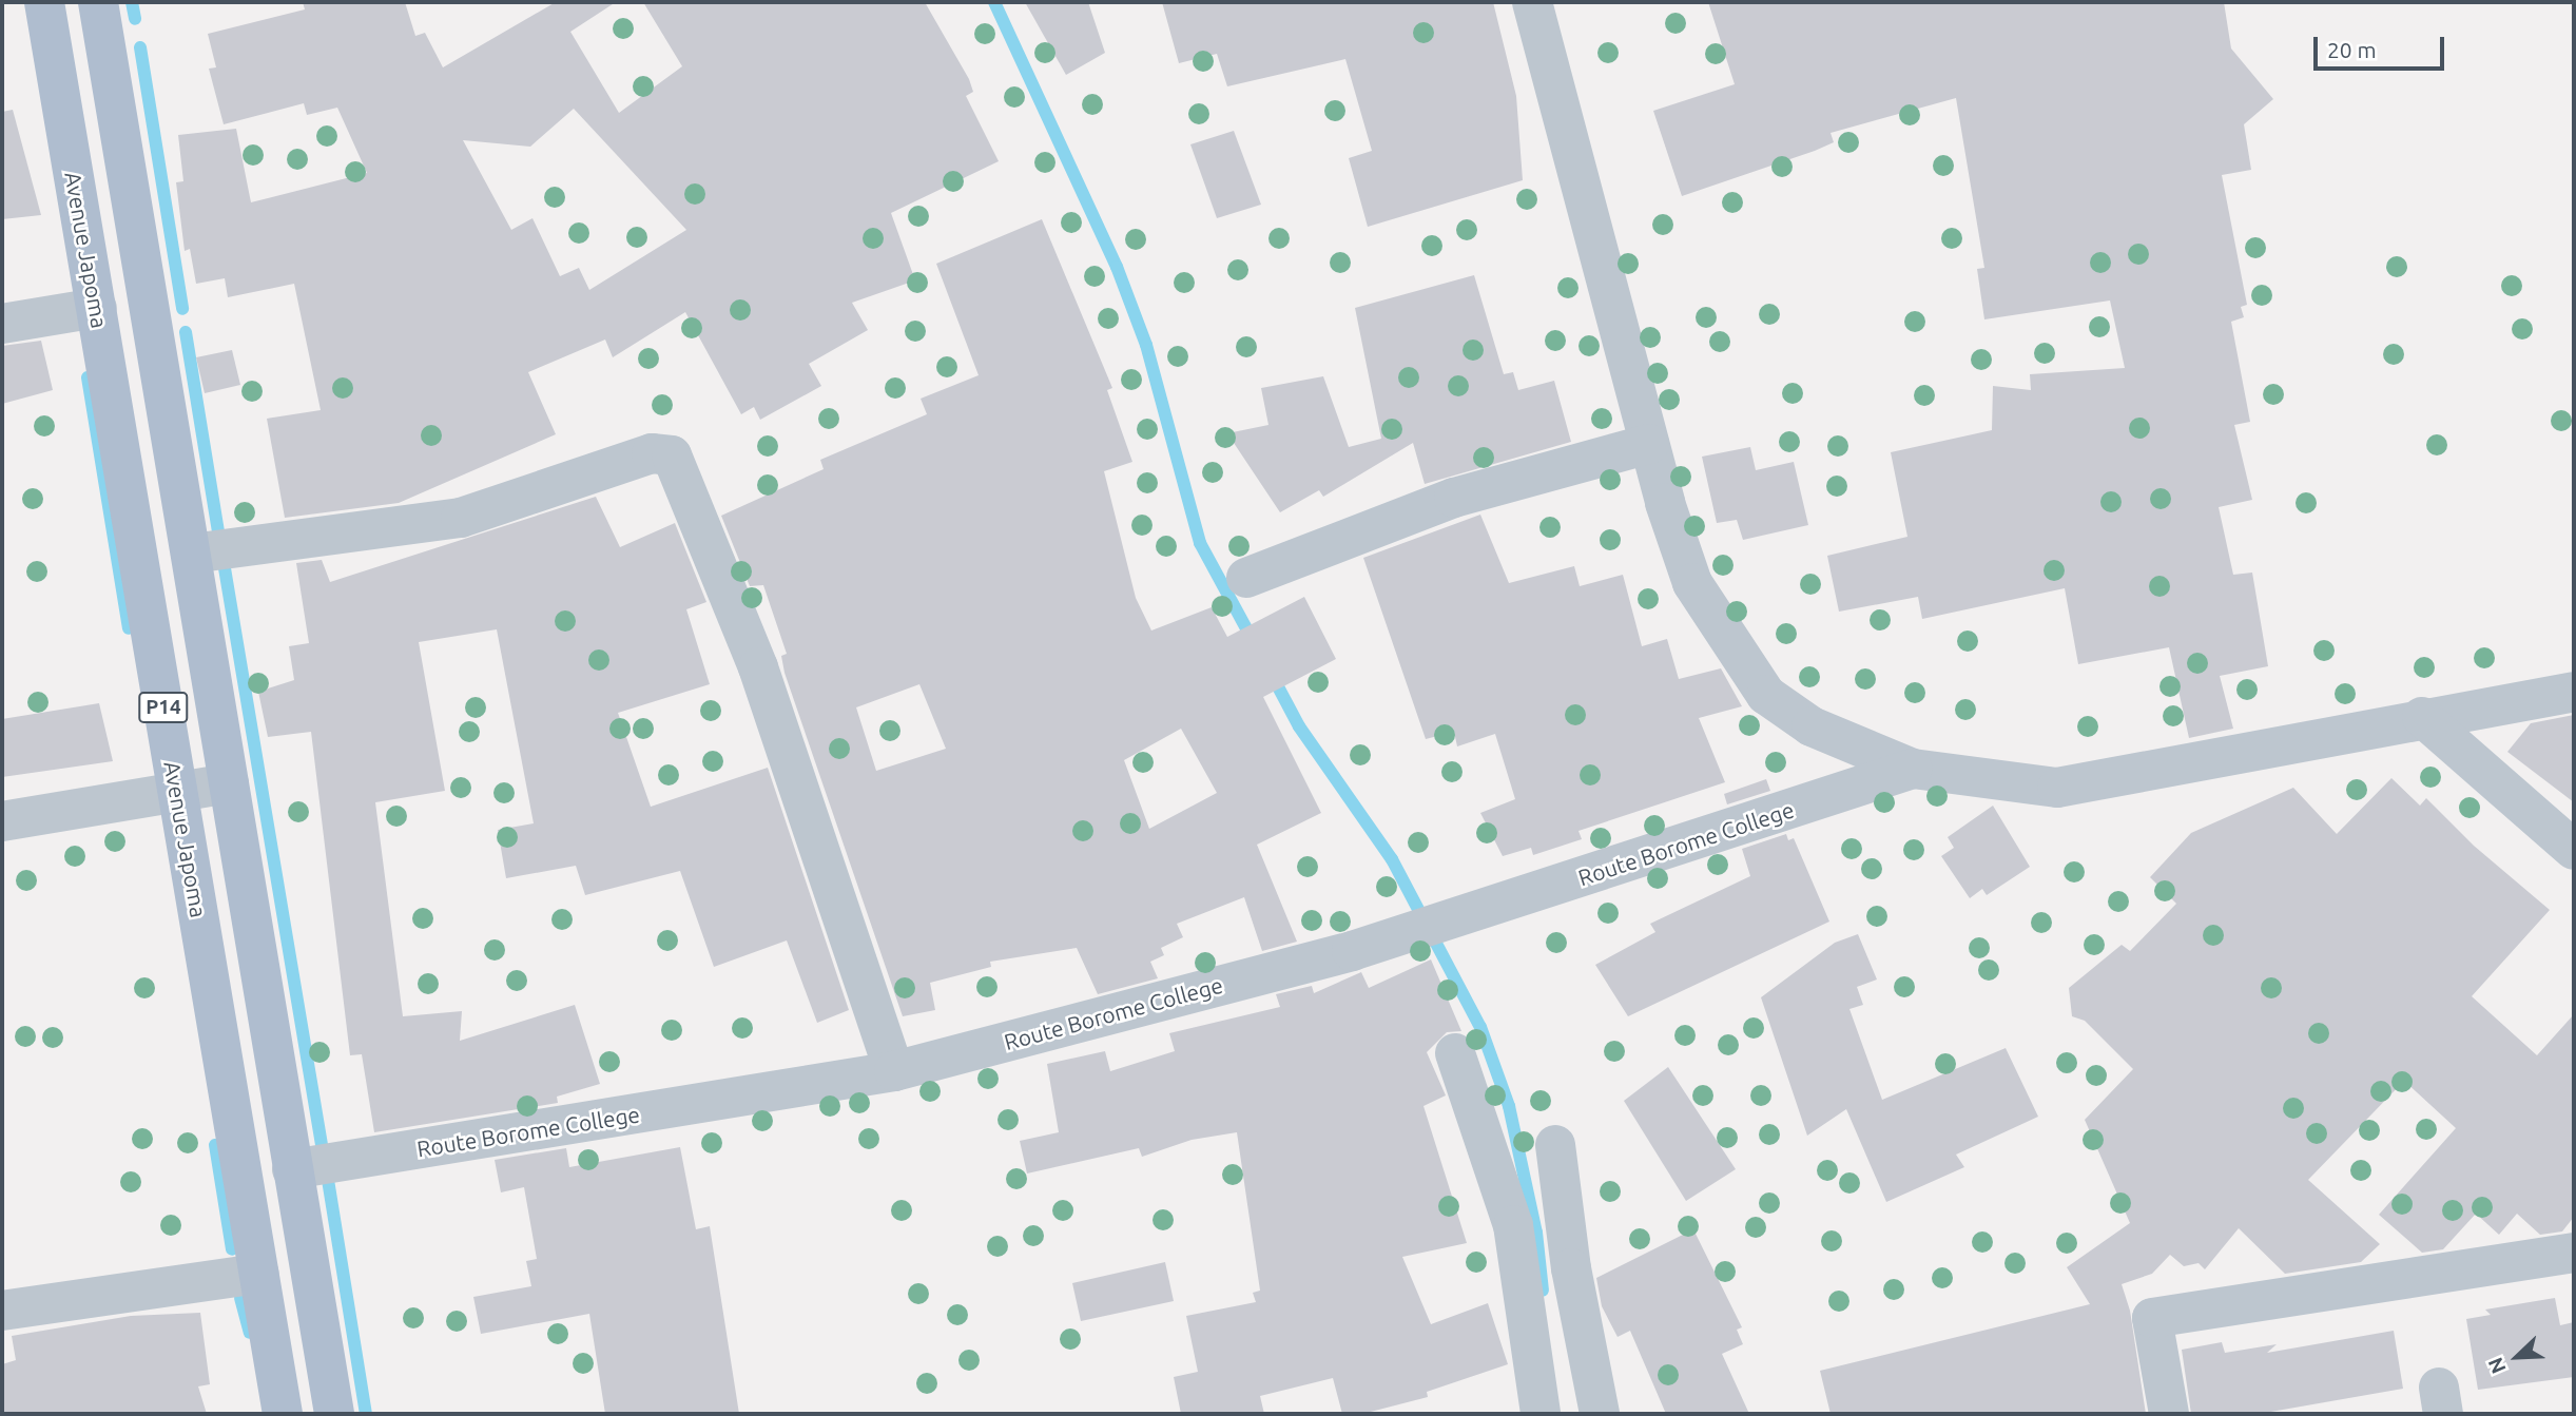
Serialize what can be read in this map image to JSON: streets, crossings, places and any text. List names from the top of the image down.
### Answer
{
  "streets": {
    "main road": ["Avenue Japoma", "P14"],
    "street": ["Route Borome College"]
  },
  "crossings": [
    ["P14", "Route Borome College"]
  ],
  "scale_bar": "20 m",
  "north": "bottom left"
}
